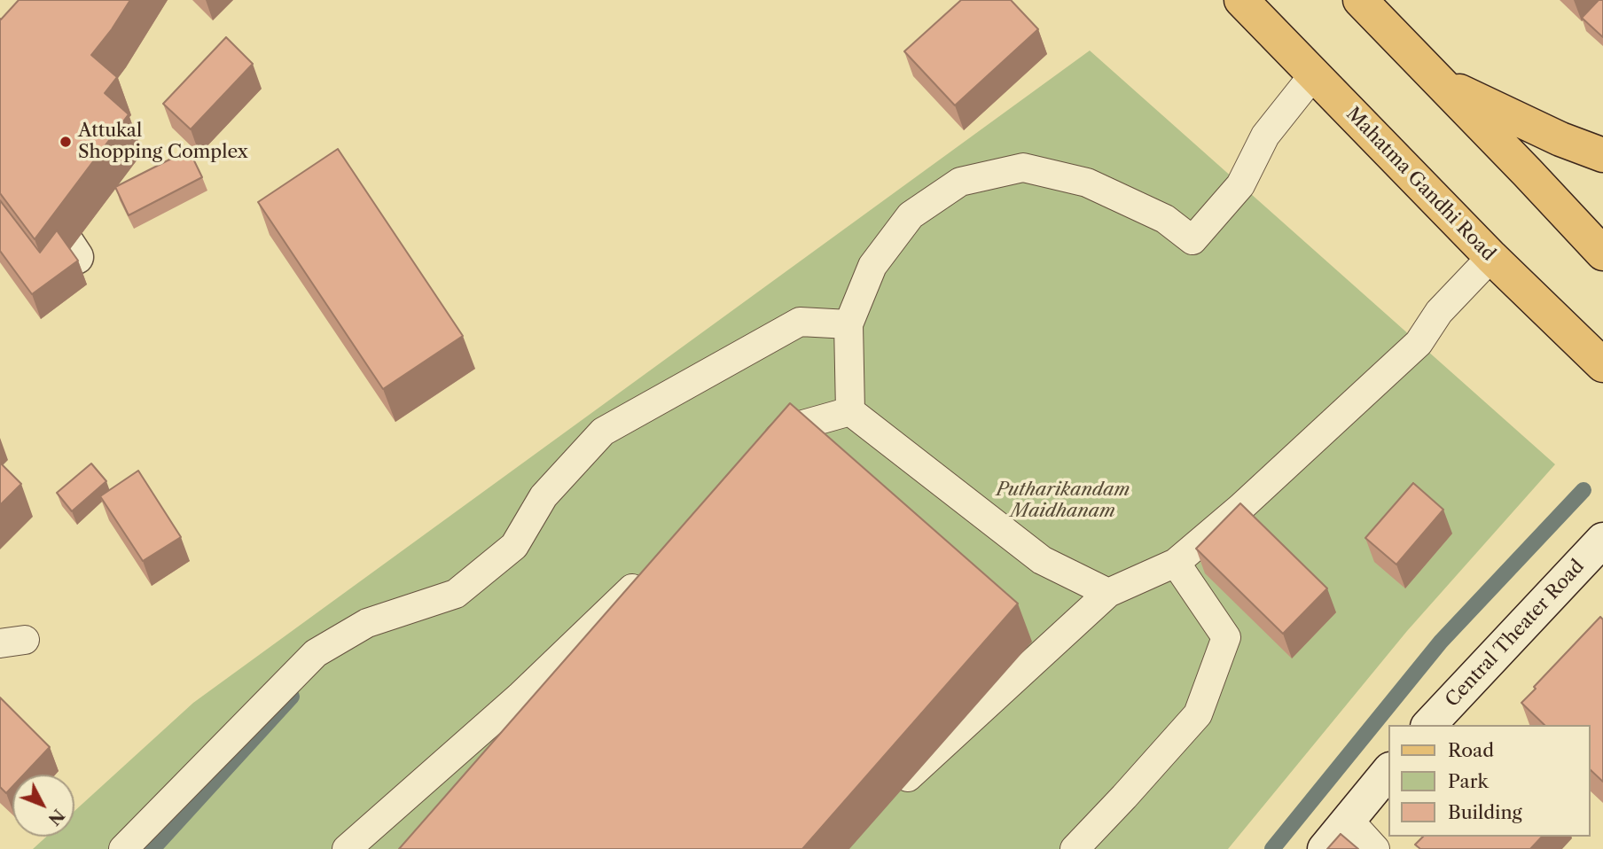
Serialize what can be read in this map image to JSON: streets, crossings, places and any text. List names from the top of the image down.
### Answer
{
  "streets": {
    "main road": ["Mahatma Gandhi Road"],
    "street": ["Central Theater Road"]
  },
  "parks": ["Putharikandam Maidhanam"],
  "places": ["Attukal Shopping Complex"],
  "legend": ["Road", "Park", "Building"],
  "north": "bottom right"
}
